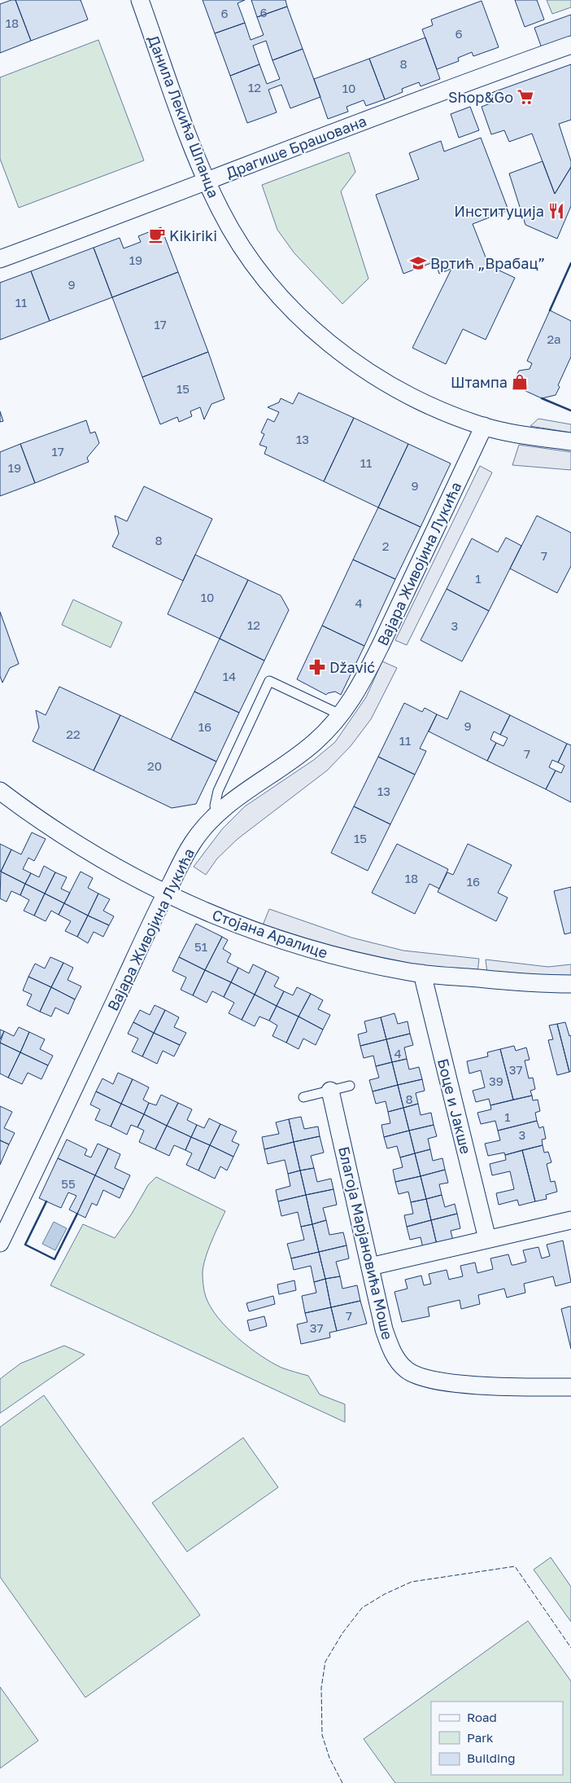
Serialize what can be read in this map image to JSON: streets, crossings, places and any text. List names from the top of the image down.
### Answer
{
  "streets": {
    "street": [
      "Данила Лекића Шпанца",
      "Драгише Брашована",
      "Вајара Живојина Лукића",
      "Стојана Аралице",
      "Боце и Јакше",
      "Благоја Марјановића Моше"
    ]
  },
  "crossings": [
    ["Данила Лекића Шпанца", "Драгише Брашована"],
    ["Данила Лекића Шпанца", "Вајара Живојина Лукића"],
    ["Вајара Живојина Лукића", "Стојана Аралице"],
    ["Стојана Аралице", "Боце и Јакше"]
  ],
  "places": {
    "supermarket": ["Shop&Go"],
    "restaurant": ["Институција"],
    "cafe": ["Kikiriki"],
    "school or university": ["Вртић „Врабац”"],
    "shop": ["Штампа"],
    "pharmacy": ["Džavić"]
  },
  "house_numbers": [
    "6",
    "6",
    "18",
    "6",
    "8",
    "12",
    "10",
    "19",
    "9",
    "11",
    "17",
    "2a",
    "15",
    "13",
    "17",
    "11",
    "19",
    "9",
    "8",
    "2",
    "7",
    "1",
    "10",
    "4",
    "12",
    "3",
    "14",
    "9",
    "16",
    "22",
    "11",
    "7",
    "20",
    "13",
    "15",
    "18",
    "16",
    "51",
    "4",
    "37",
    "39",
    "8",
    "1",
    "3",
    "55",
    "7",
    "37"
  ],
  "legend": ["Road", "Park", "Building"]
}
